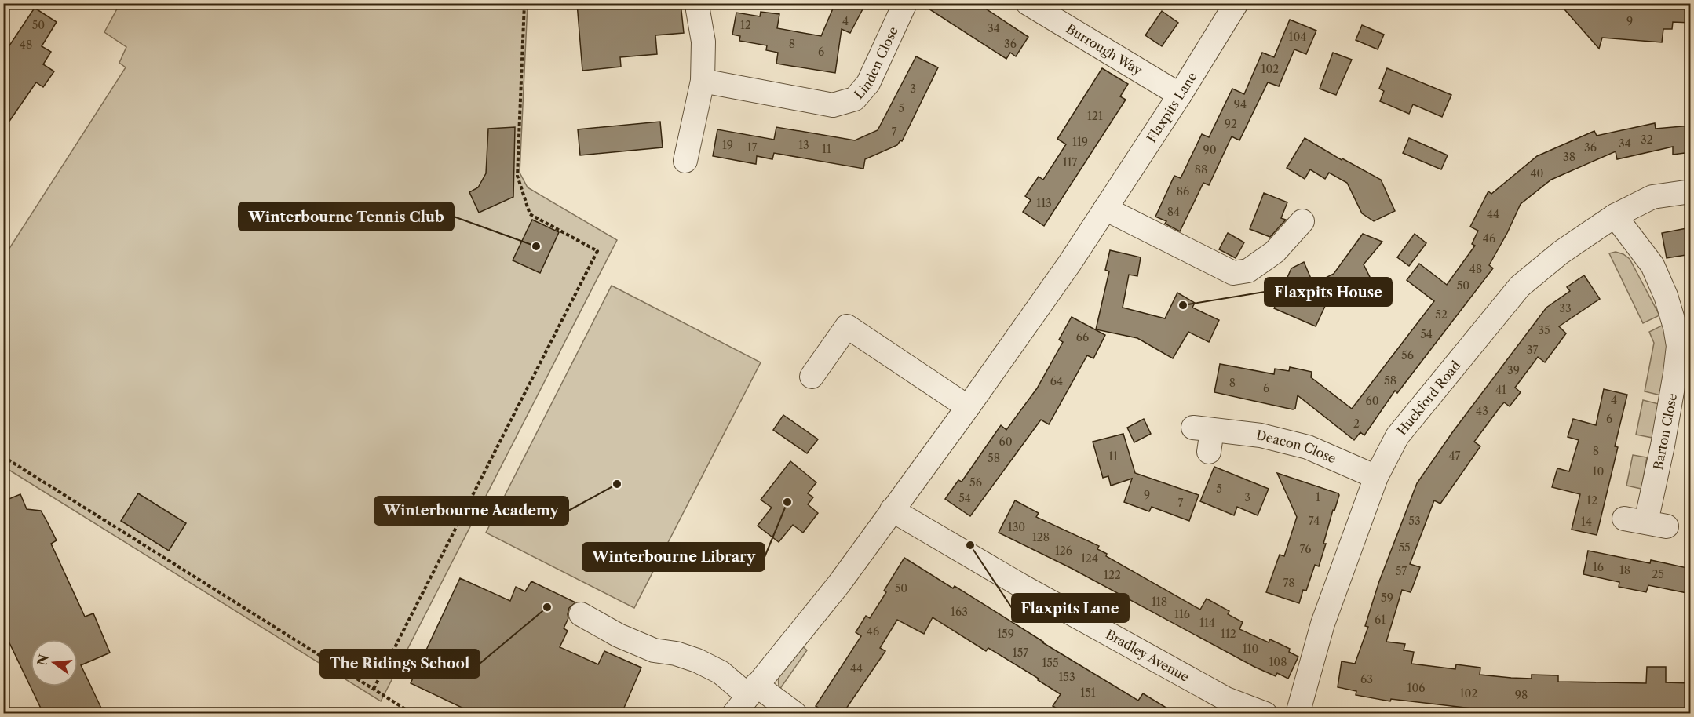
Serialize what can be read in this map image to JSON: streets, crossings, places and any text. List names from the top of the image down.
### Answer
{
  "streets": {
    "street": [
      "Burrough Way",
      "Linden Close",
      "Flaxpits Lane",
      "Huckford Road",
      "Barton Close",
      "Deacon Close",
      "Bradley Avenue"
    ]
  },
  "crossings": [
    ["Burrough Way", "Flaxpits Lane"],
    ["Flaxpits Lane", "Bradley Avenue"],
    ["Huckford Road", "Barton Close"],
    ["Huckford Road", "Deacon Close"]
  ],
  "places": [
    "Winterbourne Tennis Club",
    "Flaxpits House",
    "Winterbourne Academy",
    "Winterbourne Library",
    "Flaxpits Lane",
    "The Ridings School"
  ],
  "house_numbers": [
    "4",
    "9",
    "50",
    "12",
    "34",
    "104",
    "8",
    "36",
    "48",
    "6",
    "102",
    "3",
    "94",
    "5",
    "121",
    "92",
    "7",
    "32",
    "119",
    "34",
    "19",
    "13",
    "17",
    "36",
    "11",
    "90",
    "38",
    "117",
    "88",
    "40",
    "86",
    "113",
    "84",
    "44",
    "46",
    "48",
    "50",
    "33",
    "52",
    "35",
    "54",
    "66",
    "37",
    "56",
    "39",
    "58",
    "64",
    "8",
    "6",
    "41",
    "4",
    "60",
    "43",
    "6",
    "2",
    "60",
    "8",
    "47",
    "11",
    "58",
    "10",
    "56",
    "5",
    "9",
    "3",
    "1",
    "54",
    "12",
    "7",
    "74",
    "53",
    "14",
    "130",
    "128",
    "55",
    "76",
    "126",
    "124",
    "16",
    "18",
    "57",
    "25",
    "122",
    "78",
    "50",
    "59",
    "118",
    "163",
    "116",
    "61",
    "114",
    "46",
    "159",
    "112",
    "110",
    "157",
    "108",
    "155",
    "44",
    "153",
    "63",
    "106",
    "151",
    "102",
    "98"
  ],
  "north": "left"
}
